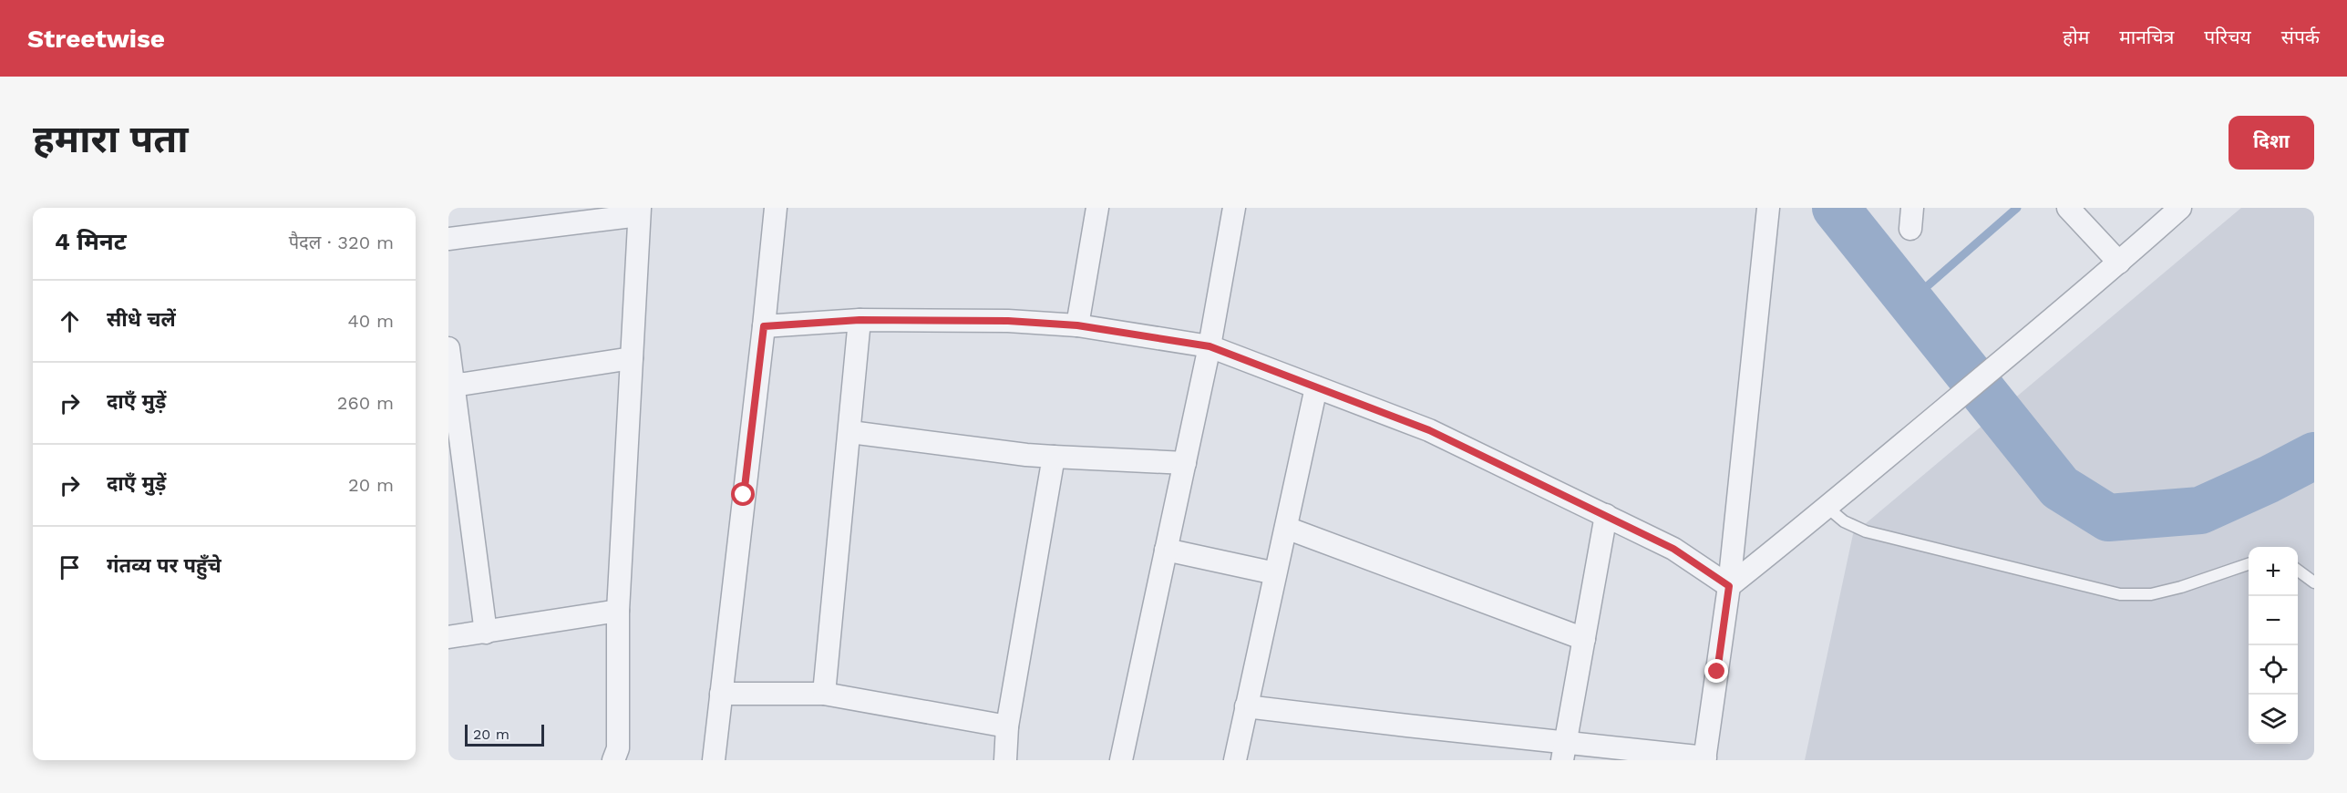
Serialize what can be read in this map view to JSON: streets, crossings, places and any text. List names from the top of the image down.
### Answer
{
  "scale_bar": "20 m",
  "page": {
    "header": "Streetwise",
    "nav": [
      "होम",
      "मानचित्र",
      "परिचय",
      "संपर्क"
    ],
    "buttons": "दिशा",
    "title": "हमारा पता",
    "heading": ["4 मिनट", "पैदल · 320 m"],
    "list": [
      ["सीधे चलें", "40 m"],
      ["दाएँ मुड़ें", "260 m"],
      ["दाएँ मुड़ें", "20 m"],
      "गंतव्य पर पहुँचे"
    ],
    "map_buttons": ["+", "−"],
    "scale": "20 m"
  }
}
